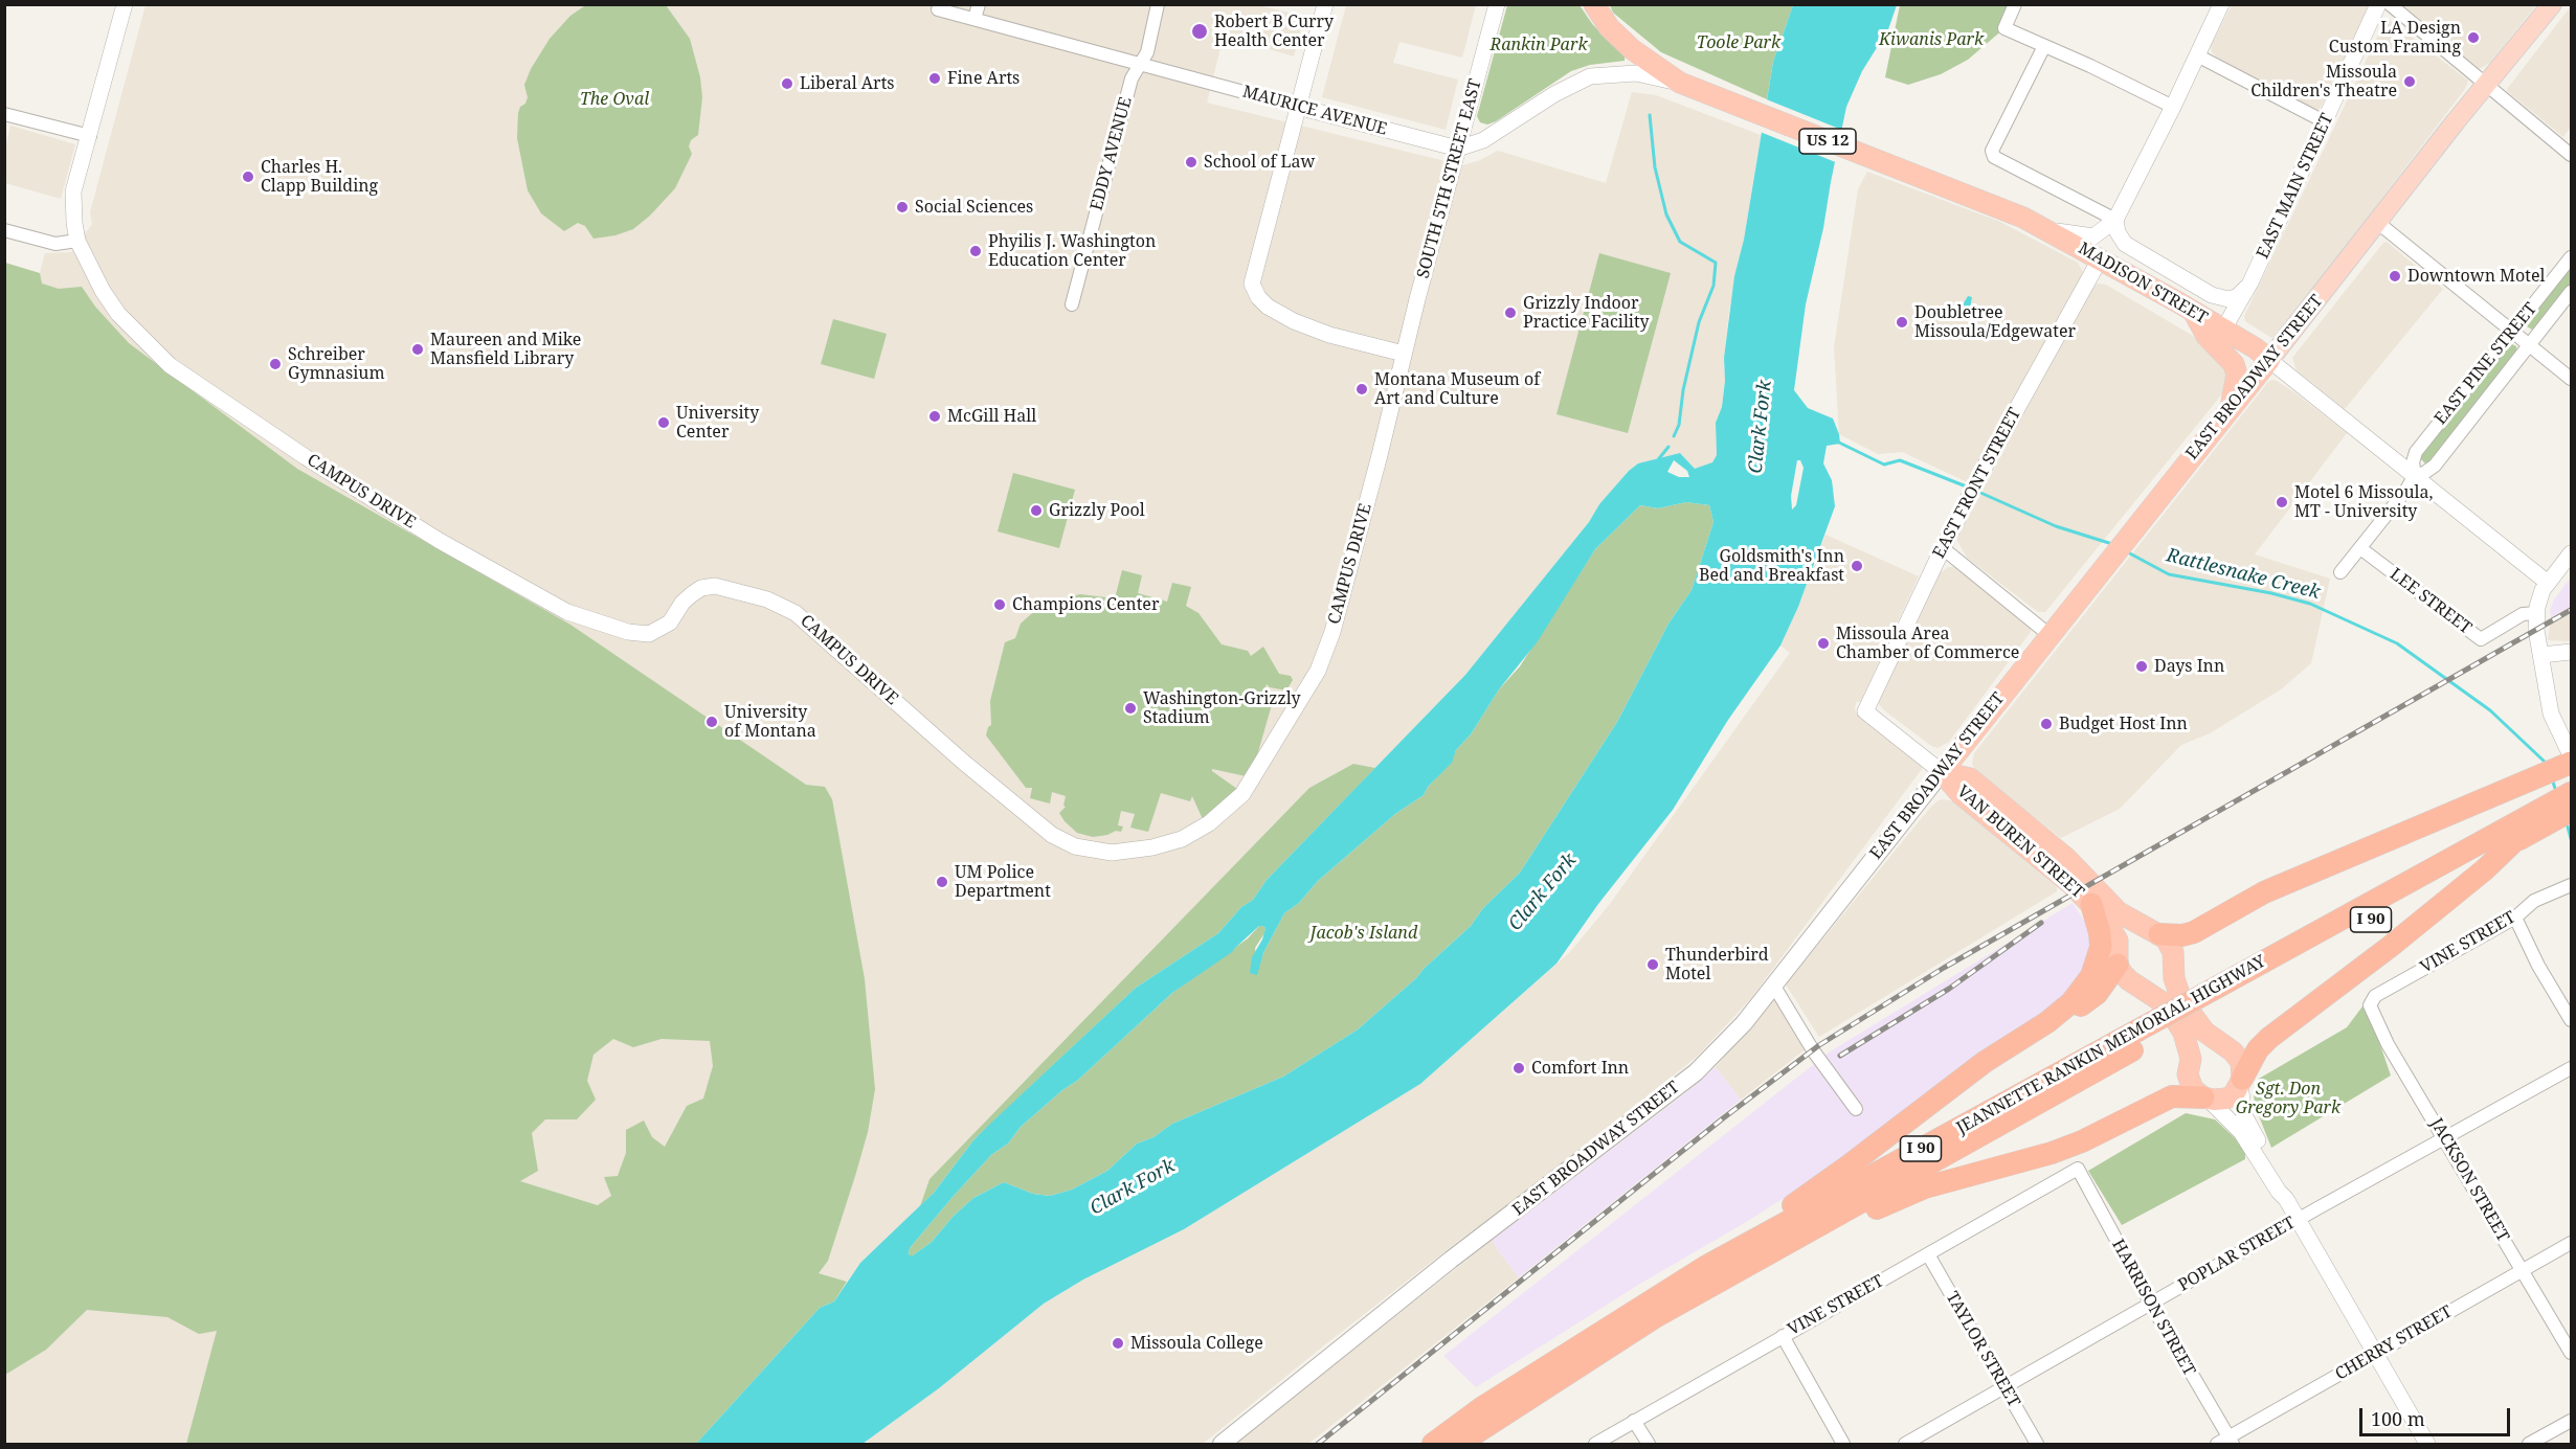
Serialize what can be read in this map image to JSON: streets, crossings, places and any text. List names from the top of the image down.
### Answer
{
  "streets": {
    "highway": [
      "US 12",
      "MADISON STREET",
      "EAST BROADWAY STREET",
      "VAN BUREN STREET",
      "I 90",
      "JEANNETTE RANKIN MEMORIAL HIGHWAY"
    ],
    "street": [
      "MAURICE AVENUE",
      "EDDY AVENUE",
      "SOUTH 5TH STREET EAST",
      "EAST MAIN STREET",
      "EAST PINE STREET",
      "EAST FRONT STREET",
      "CAMPUS DRIVE",
      "LEE STREET",
      "VINE STREET",
      "JACKSON STREET",
      "POPLAR STREET",
      "HARRISON STREET",
      "CHERRY STREET",
      "TAYLOR STREET"
    ]
  },
  "crossings": [
    ["MAURICE AVENUE", "US 12"],
    ["MAURICE AVENUE", "EDDY AVENUE"],
    ["MAURICE AVENUE", "SOUTH 5TH STREET EAST"],
    ["US 12", "SOUTH 5TH STREET EAST"],
    ["US 12", "MADISON STREET"],
    ["SOUTH 5TH STREET EAST", "CAMPUS DRIVE"],
    ["EAST MAIN STREET", "MADISON STREET"],
    ["MADISON STREET", "EAST PINE STREET"],
    ["MADISON STREET", "EAST BROADWAY STREET"],
    ["MADISON STREET", "EAST FRONT STREET"],
    ["EAST PINE STREET", "LEE STREET"],
    ["EAST BROADWAY STREET", "EAST FRONT STREET"],
    ["EAST BROADWAY STREET", "VAN BUREN STREET"],
    ["EAST FRONT STREET", "VAN BUREN STREET"],
    ["VINE STREET", "JACKSON STREET"],
    ["VINE STREET", "HARRISON STREET"],
    ["VINE STREET", "TAYLOR STREET"],
    ["JACKSON STREET", "POPLAR STREET"],
    ["JACKSON STREET", "CHERRY STREET"],
    ["POPLAR STREET", "HARRISON STREET"],
    ["POPLAR STREET", "TAYLOR STREET"],
    ["HARRISON STREET", "CHERRY STREET"]
  ],
  "water": ["Clark Fork", "Rattlesnake Creek"],
  "parks": [
    "Kiwanis Park",
    "Toole Park",
    "Rankin Park",
    "The Oval",
    "Jacob's Island",
    "Sgt. Don Gregory Park"
  ],
  "places": [
    "Robert B Curry Health Center",
    "LA Design Custom Framing",
    "Fine Arts",
    "Missoula Children's Theatre",
    "Liberal Arts",
    "School of Law",
    "Charles H. Clapp Building",
    "Social Sciences",
    "Phyilis J. Washington Education Center",
    "Downtown Motel",
    "Grizzly Indoor Practice Facility",
    "Doubletree Missoula/Edgewater",
    "Maureen and Mike Mansfield Library",
    "Schreiber Gymnasium",
    "Montana Museum of Art and Culture",
    "McGill Hall",
    "University Center",
    "Motel 6 Missoula, MT - University",
    "Grizzly Pool",
    "Goldsmith's Inn Bed and Breakfast",
    "Champions Center",
    "Missoula Area Chamber of Commerce",
    "Days Inn",
    "Washington-Grizzly Stadium",
    "University of Montana",
    "Budget Host Inn",
    "UM Police Department",
    "Thunderbird Motel",
    "Comfort Inn",
    "Missoula College"
  ],
  "scale_bar": "100 m"
}
